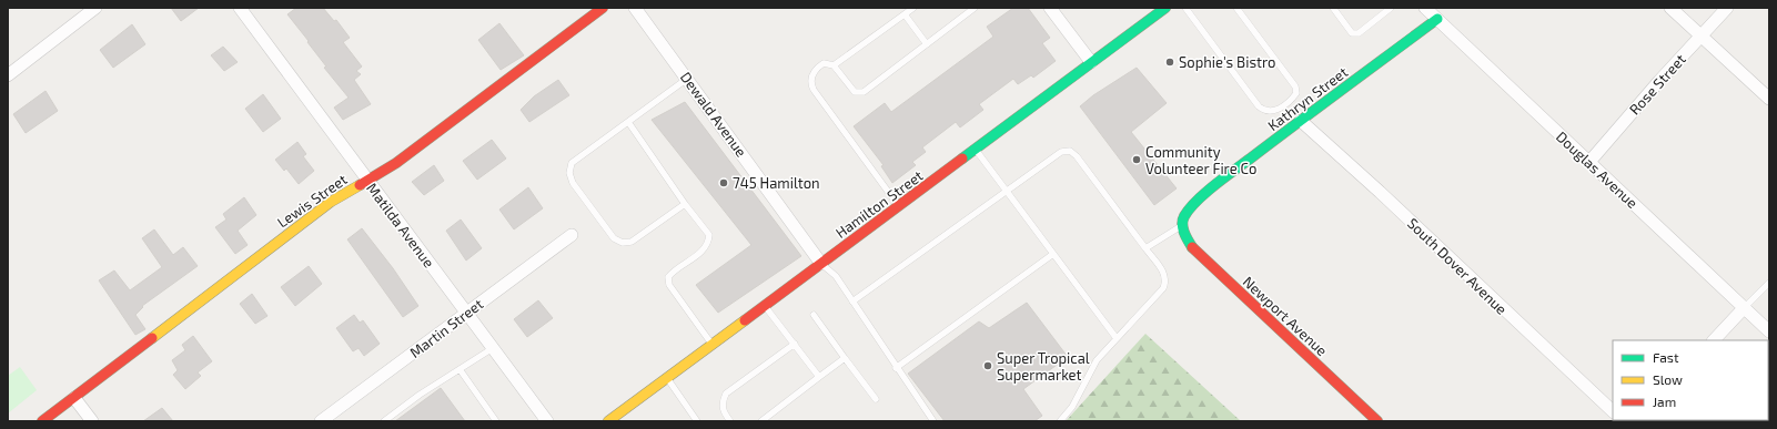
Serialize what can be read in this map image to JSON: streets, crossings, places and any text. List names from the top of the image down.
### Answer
{
  "streets": {
    "street": [
      "Rose Street",
      "Kathryn Street",
      "Dewald Avenue",
      "Douglas Avenue",
      "Lewis Street",
      "Hamilton Street",
      "Matilda Avenue",
      "South Dover Avenue",
      "Newport Avenue",
      "Martin Street"
    ]
  },
  "crossings": [
    ["Rose Street", "Douglas Avenue"],
    ["Kathryn Street", "Douglas Avenue"],
    ["Kathryn Street", "South Dover Avenue"],
    ["Kathryn Street", "Newport Avenue"],
    ["Dewald Avenue", "Hamilton Street"],
    ["Lewis Street", "Matilda Avenue"],
    ["Matilda Avenue", "Martin Street"]
  ],
  "places": [
    "Sophie's Bistro",
    "Community Volunteer Fire Co",
    "745 Hamilton",
    "Super Tropical Supermarket"
  ],
  "legend": ["Fast", "Slow", "Jam"]
}
